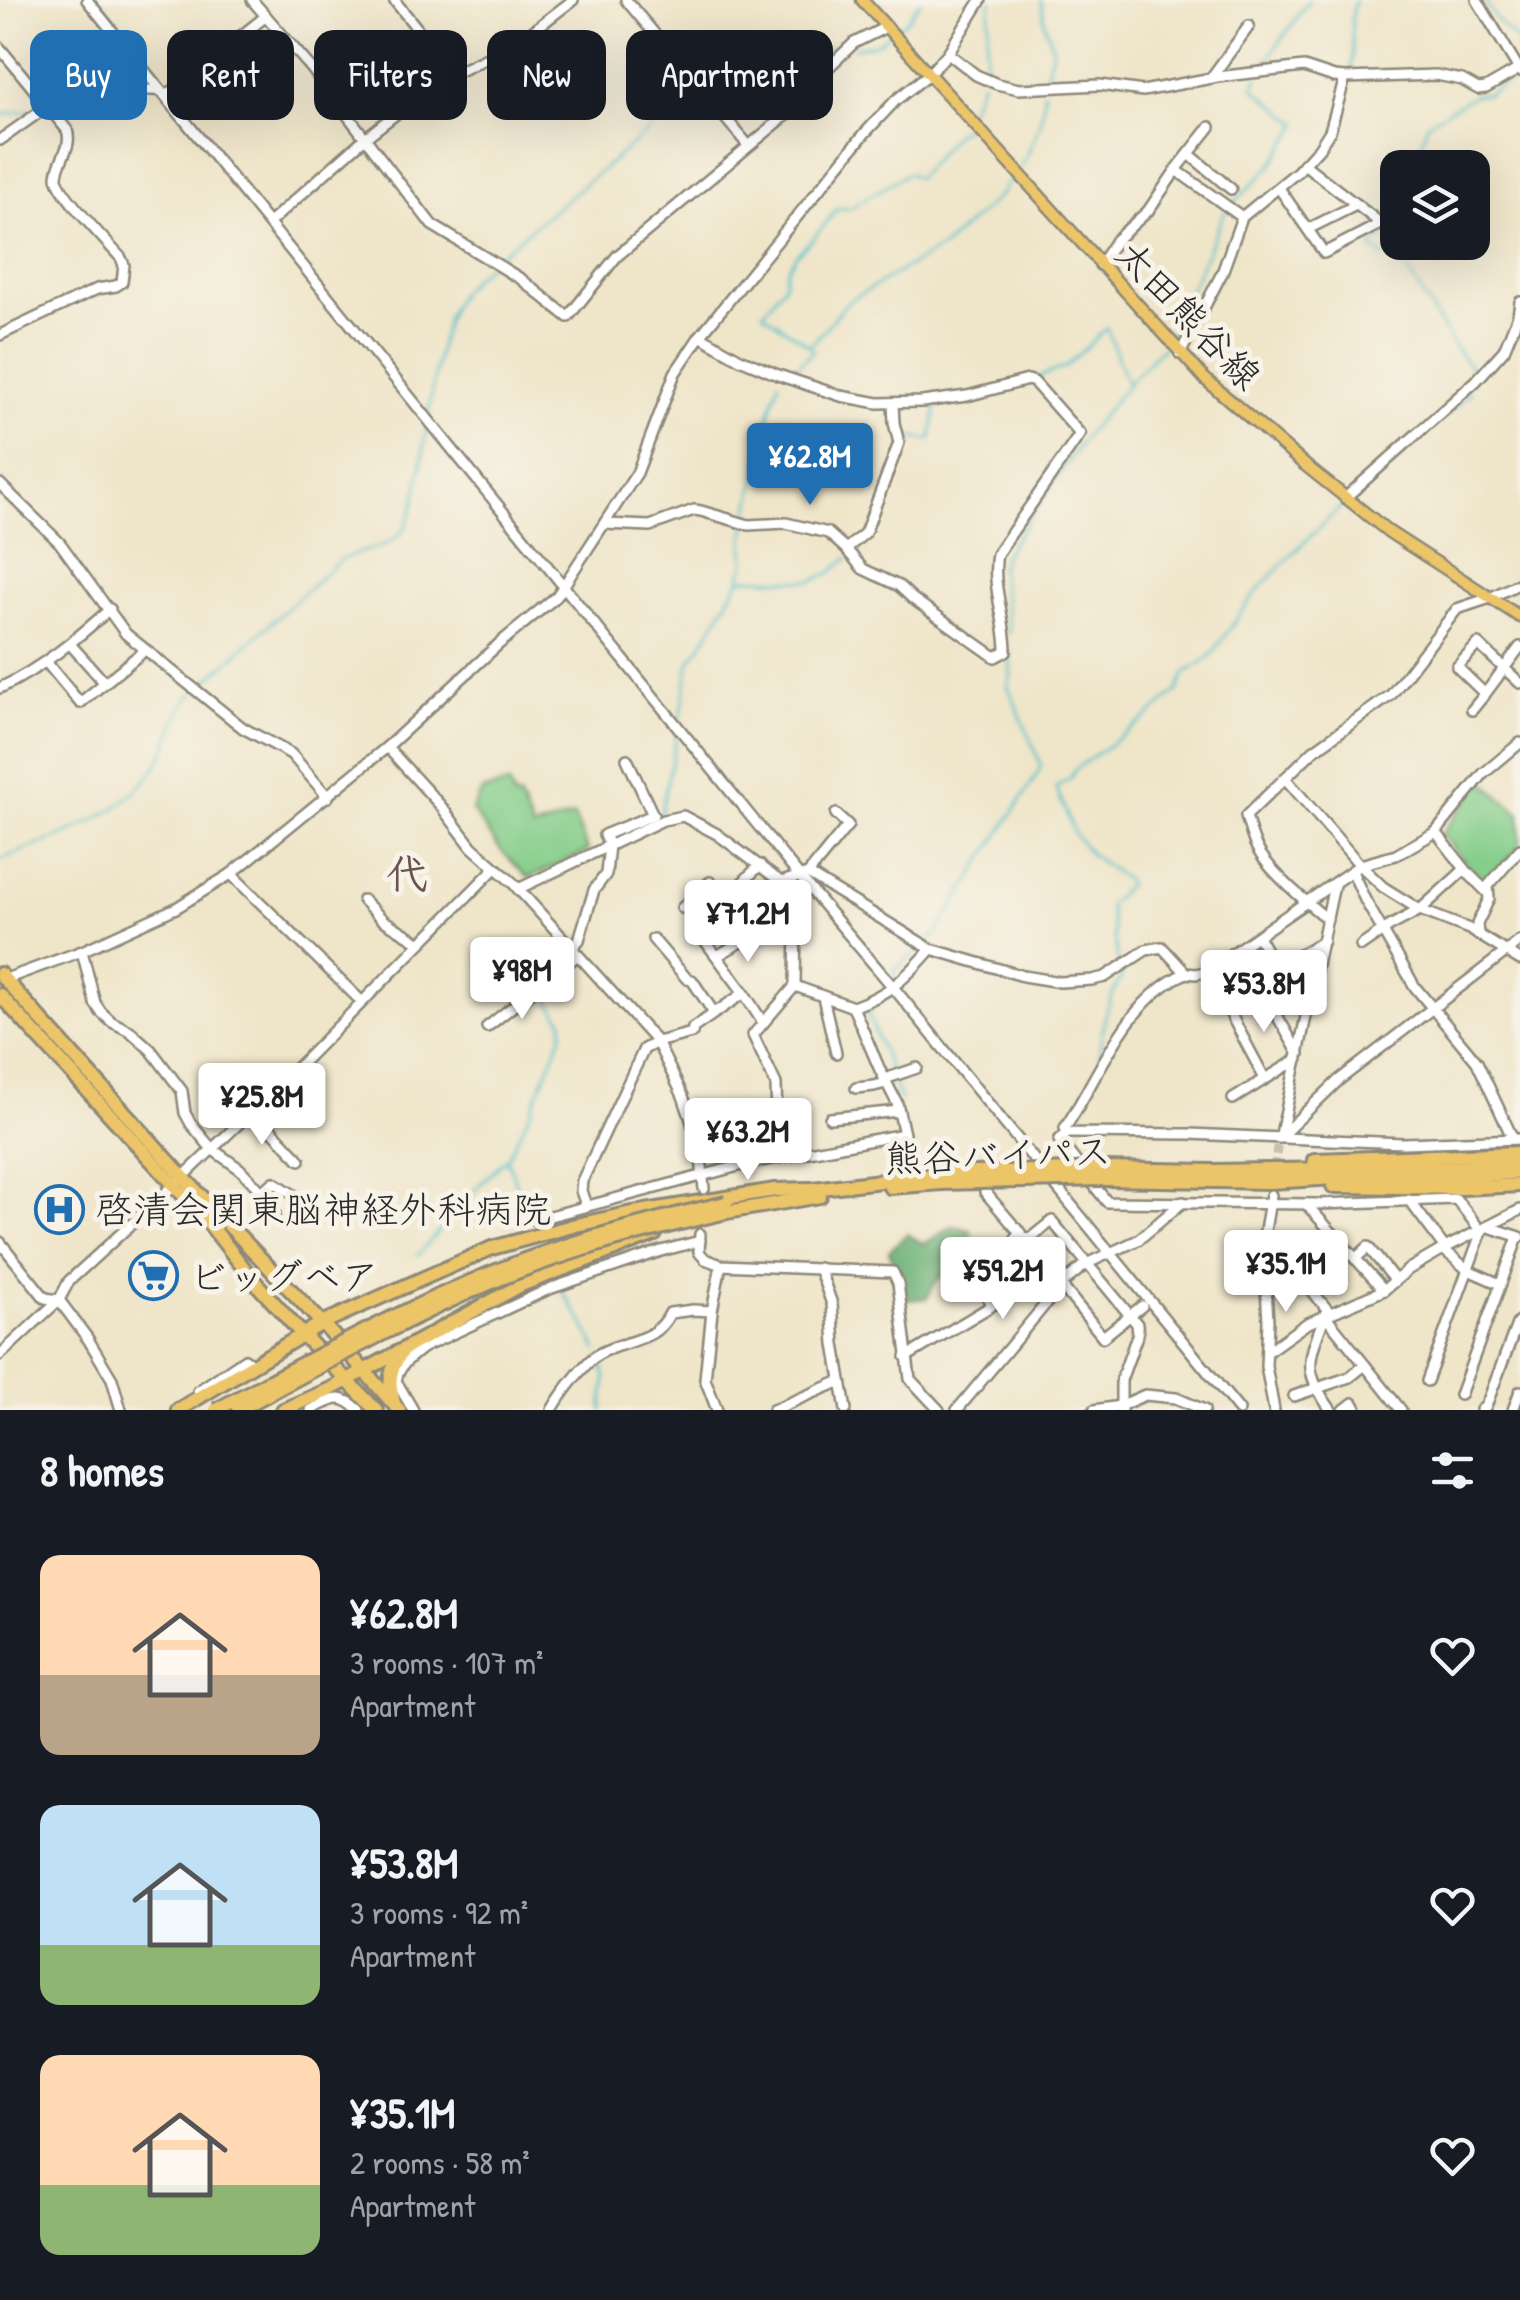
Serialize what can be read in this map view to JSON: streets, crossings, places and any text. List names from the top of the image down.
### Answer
{
  "streets": {
    "highway": ["熊谷バイパス"],
    "main road": ["太田熊谷線"]
  },
  "districts": ["代"],
  "places": {
    "hospital": ["啓清会関東脳神経外科病院"],
    "supermarket": ["ビッグベア"]
  },
  "page": {
    "chip": [
      "Buy",
      "Rent",
      "Filters",
      "New",
      "Apartment"
    ],
    "price": [
      "¥62.8M",
      "¥71.2M",
      "¥98M",
      "¥53.8M",
      "¥25.8M",
      "¥63.2M",
      "¥35.1M",
      "¥59.2M"
    ],
    "heading": "8 homes",
    "list": [
      {
        "name": "¥62.8M",
        "note": "3 rooms · 107 m² · Apartment"
      },
      {
        "name": "¥53.8M",
        "note": "3 rooms · 92 m² · Apartment"
      },
      {
        "name": "¥35.1M",
        "note": "2 rooms · 58 m² · Apartment"
      }
    ]
  }
}
